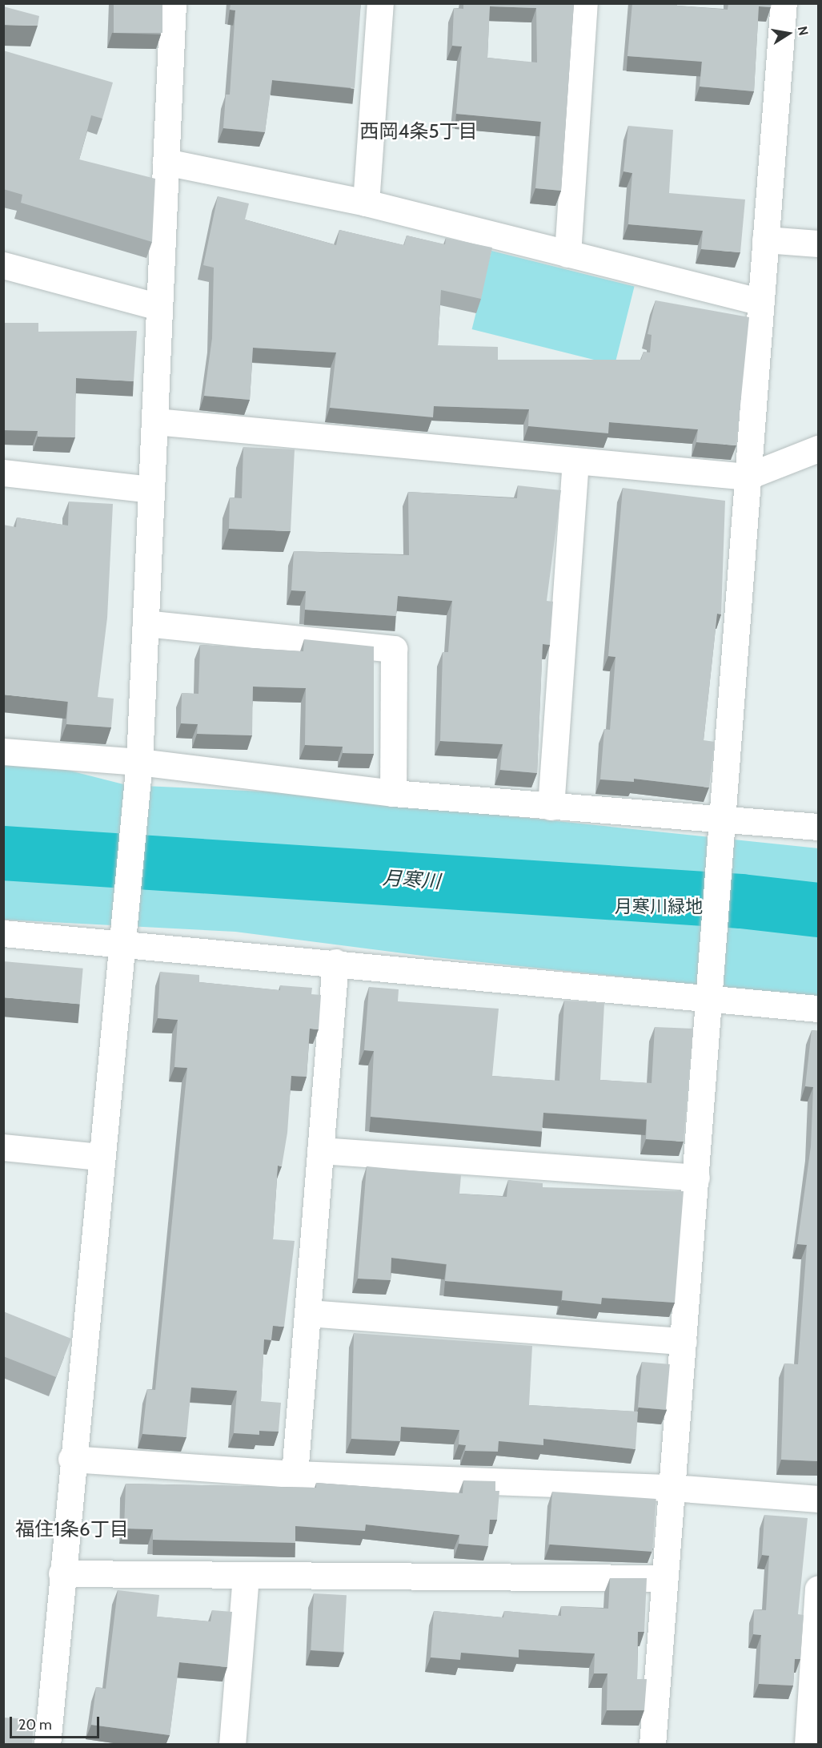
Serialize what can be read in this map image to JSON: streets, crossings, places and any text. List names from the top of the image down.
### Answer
{
  "districts": ["西岡4条5丁目", "福住1条6丁目"],
  "water": ["月寒川"],
  "parks": ["月寒川緑地"],
  "scale_bar": "20 m",
  "north": "right"
}
